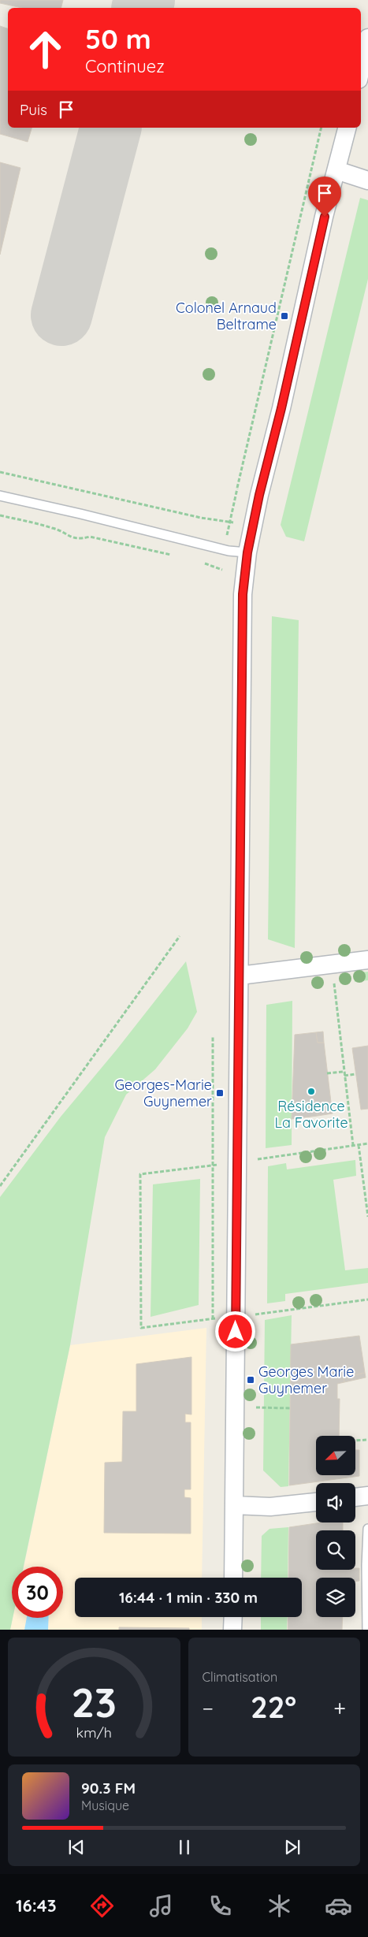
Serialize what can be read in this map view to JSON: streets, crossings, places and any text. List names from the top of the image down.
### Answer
{
  "places": {
    "transit": ["Colonel Arnaud Beltrame", "Georges-Marie Guynemer", "Georges Marie Guynemer"],
    "other": ["Résidence La Favorite"]
  },
  "north": "bottom left",
  "page": {
    "turn": ["50 m", "Continuez"],
    "then": "Puis",
    "limit": "30",
    "trip": "16:44 · 1 min · 330 m",
    "tile": "Climatisation",
    "heat": ["−", "22°", "+"],
    "song": ["90.3 FM", "Musique"],
    "tabs": "16:43",
    "gauge": ["23", "km/h"]
  }
}
